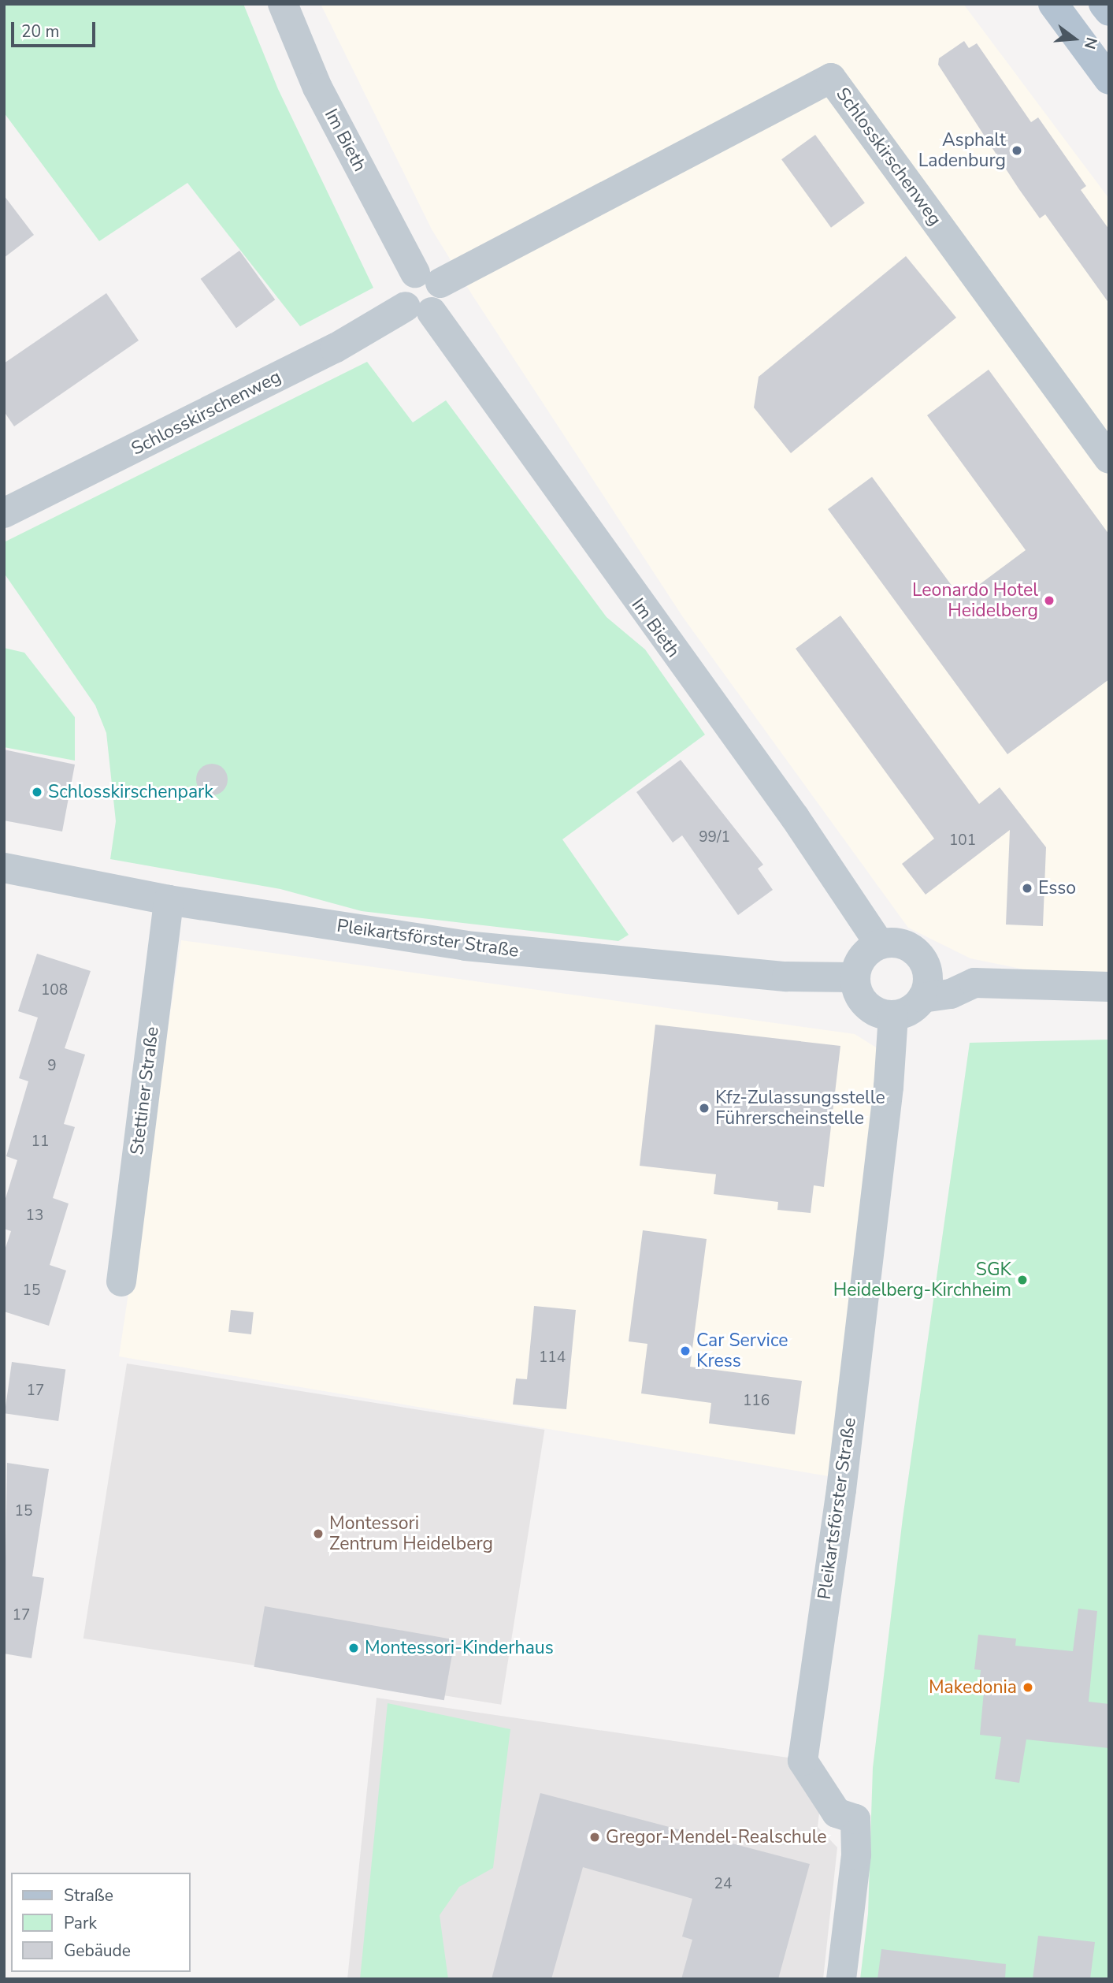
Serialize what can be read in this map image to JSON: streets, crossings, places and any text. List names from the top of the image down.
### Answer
{
  "streets": {
    "street": [
      "Im Bieth",
      "Schlosskirschenweg",
      "Pleikartsförster Straße",
      "Stettiner Straße"
    ]
  },
  "crossings": [
    ["Im Bieth", "Schlosskirschenweg"],
    ["Im Bieth", "Pleikartsförster Straße"],
    ["Pleikartsförster Straße", "Stettiner Straße"]
  ],
  "places": [
    "Asphalt Ladenburg",
    "Leonardo Hotel Heidelberg",
    "Schlosskirschenpark",
    "Esso",
    "Kfz-Zulassungsstelle Führerscheinstelle",
    "SGK Heidelberg-Kirchheim",
    "Car Service Kress",
    "Montessori Zentrum Heidelberg",
    "Montessori-Kinderhaus",
    "Makedonia",
    "Gregor-Mendel-Realschule"
  ],
  "house_numbers": [
    "99/1",
    "101",
    "108",
    "9",
    "11",
    "13",
    "15",
    "114",
    "17",
    "116",
    "15",
    "17",
    "24"
  ],
  "legend": ["Straße", "Park", "Gebäude"],
  "scale_bar": "20 m",
  "north": "right"
}
